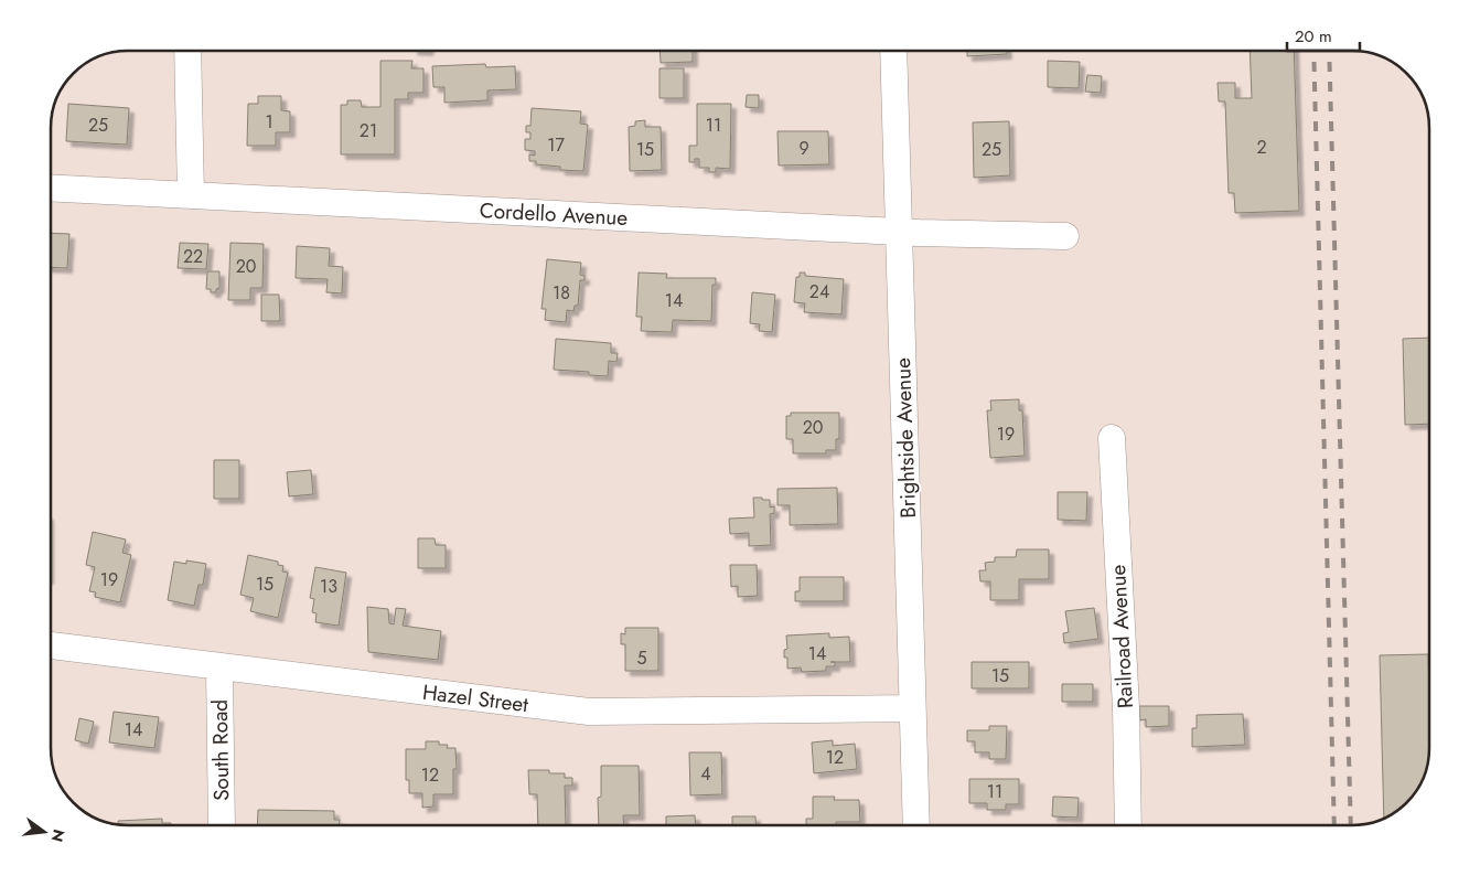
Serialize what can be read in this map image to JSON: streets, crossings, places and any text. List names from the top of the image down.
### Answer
{
  "streets": {
    "street": [
      "Cordello Avenue",
      "Brightside Avenue",
      "Railroad Avenue",
      "Hazel Street",
      "South Road"
    ]
  },
  "crossings": [
    ["Cordello Avenue", "Brightside Avenue"],
    ["Brightside Avenue", "Hazel Street"],
    ["Hazel Street", "South Road"]
  ],
  "house_numbers": [
    "1",
    "25",
    "11",
    "21",
    "17",
    "2",
    "9",
    "15",
    "25",
    "22",
    "20",
    "24",
    "18",
    "14",
    "20",
    "19",
    "19",
    "15",
    "13",
    "14",
    "5",
    "15",
    "14",
    "12",
    "4",
    "12",
    "11"
  ],
  "scale_bar": "20 m",
  "north": "right"
}
